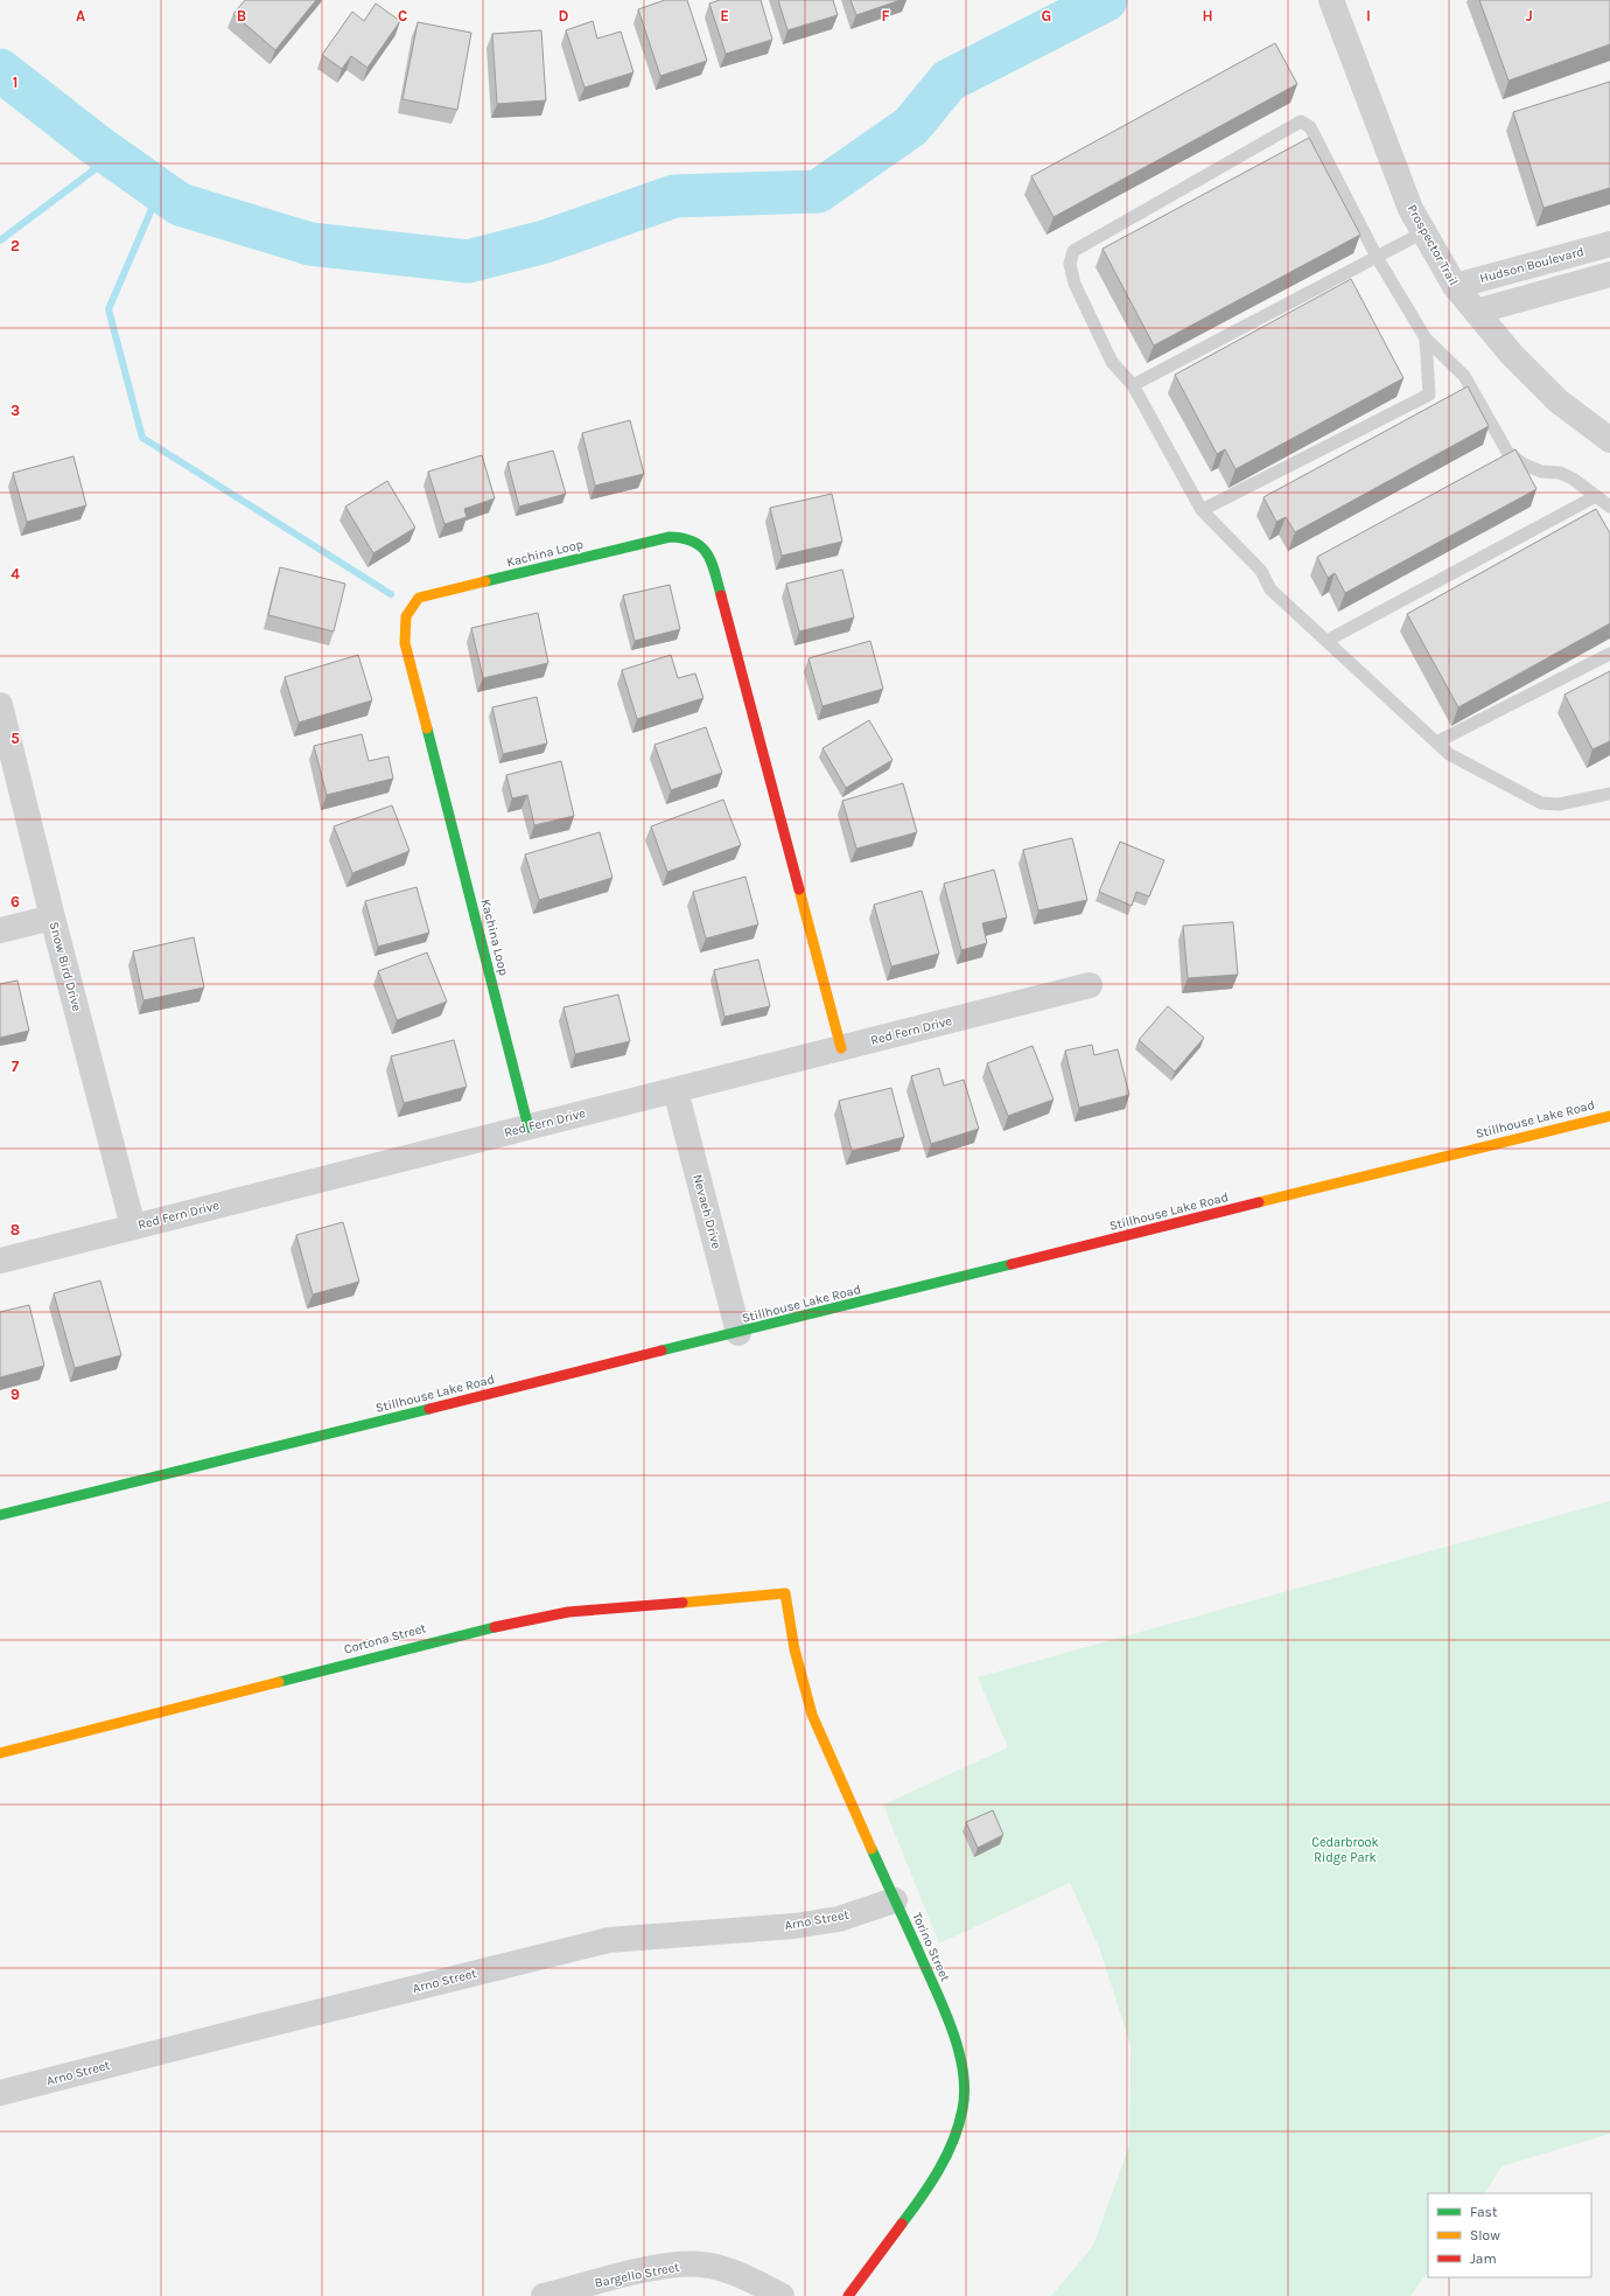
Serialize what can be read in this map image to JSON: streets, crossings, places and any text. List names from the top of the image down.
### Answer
{
  "streets": {
    "street": [
      "Prospector Trail",
      "Hudson Boulevard",
      "Kachina Loop",
      "Snow Bird Drive",
      "Red Fern Drive",
      "Stillhouse Lake Road",
      "Nevaeh Drive",
      "Cortona Street",
      "Arno Street",
      "Torino Street",
      "Bargello Street"
    ]
  },
  "crossings": [
    ["Prospector Trail", "Hudson Boulevard"],
    ["Kachina Loop", "Red Fern Drive"],
    ["Snow Bird Drive", "Red Fern Drive"],
    ["Red Fern Drive", "Nevaeh Drive"],
    ["Stillhouse Lake Road", "Nevaeh Drive"],
    ["Cortona Street", "Torino Street"],
    ["Arno Street", "Torino Street"]
  ],
  "parks": ["Cedarbrook Ridge Park"],
  "legend": ["Fast", "Slow", "Jam"],
  "grid": {
    "columns": [
      "A",
      "B",
      "C",
      "D",
      "E",
      "F",
      "G",
      "H",
      "I",
      "J"
    ],
    "rows": [
      "1",
      "2",
      "3",
      "4",
      "5",
      "6",
      "7",
      "8",
      "9"
    ]
  }
}
